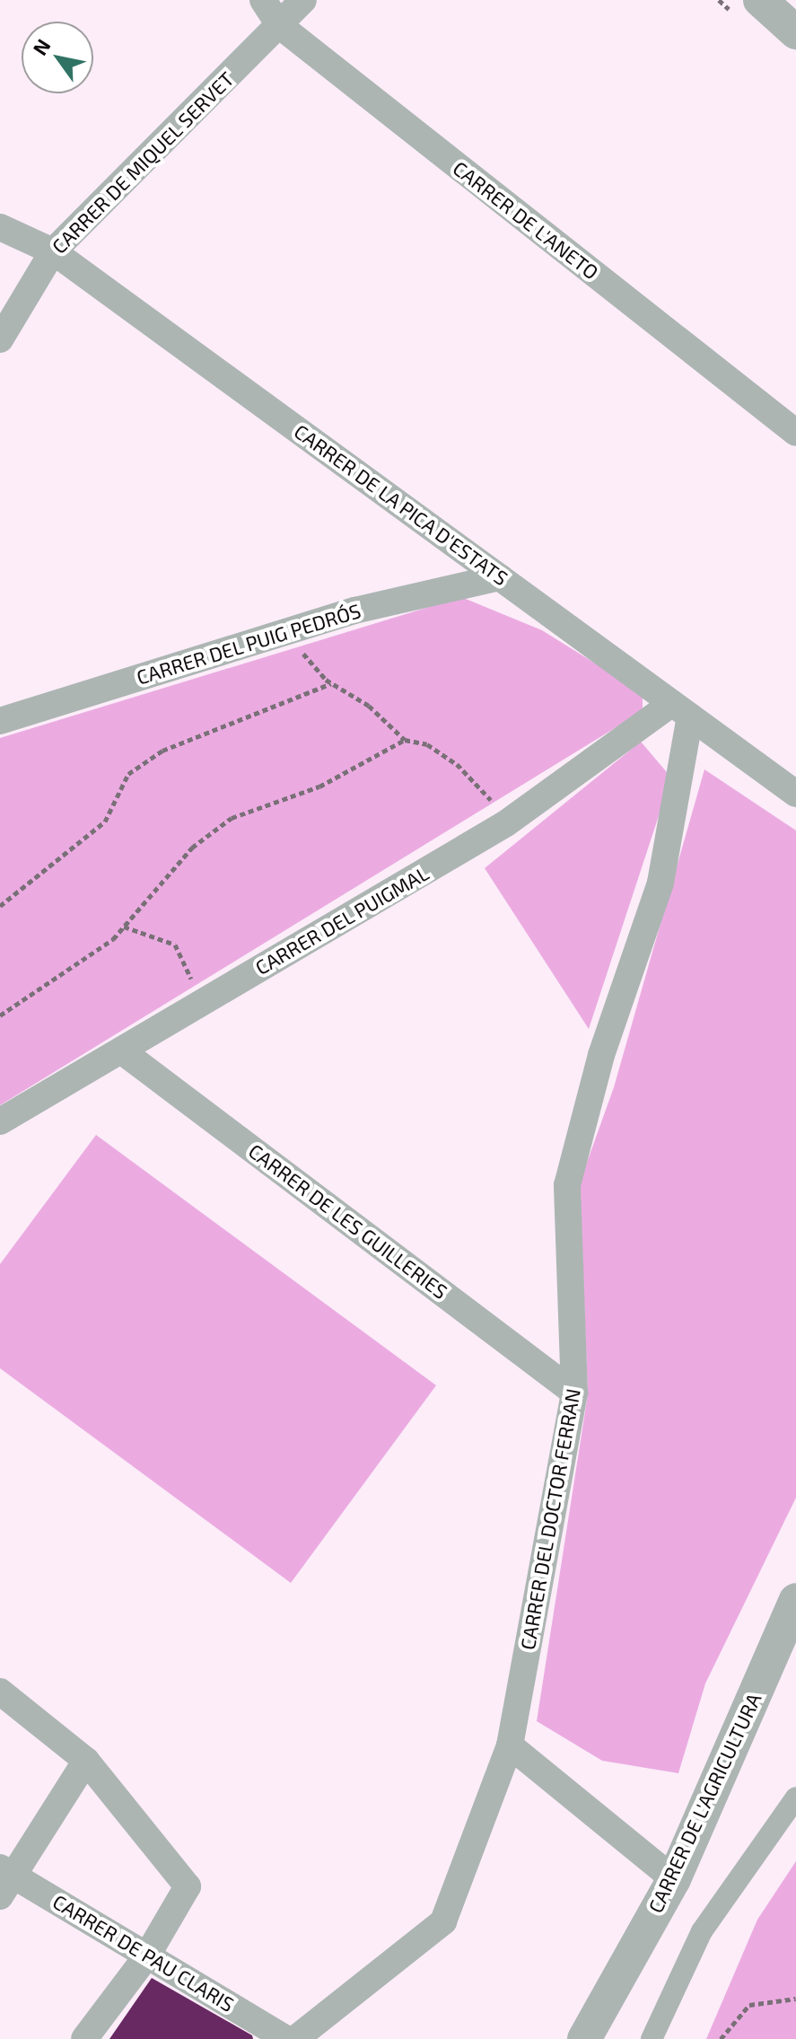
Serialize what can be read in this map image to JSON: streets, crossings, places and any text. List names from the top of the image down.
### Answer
{
  "streets": {
    "street": [
      "CARRER DE MIQUEL SERVET",
      "CARRER DE L'ANETO",
      "CARRER DE LA PICA D'ESTATS",
      "CARRER DEL PUIG PEDRÓS",
      "CARRER DEL PUIGMAL",
      "CARRER DE LES GUILLERIES",
      "CARRER DEL DOCTOR FERRAN",
      "CARRER DE L'AGRICULTURA",
      "CARRER DE PAU CLARIS"
    ]
  },
  "crossings": [
    ["CARRER DE MIQUEL SERVET", "CARRER DE L'ANETO"],
    ["CARRER DE MIQUEL SERVET", "CARRER DE LA PICA D'ESTATS"],
    ["CARRER DE LA PICA D'ESTATS", "CARRER DEL PUIG PEDRÓS"],
    ["CARRER DE LA PICA D'ESTATS", "CARRER DEL PUIGMAL"],
    ["CARRER DE LA PICA D'ESTATS", "CARRER DEL DOCTOR FERRAN"],
    ["CARRER DEL PUIGMAL", "CARRER DE LES GUILLERIES"],
    ["CARRER DEL PUIGMAL", "CARRER DEL DOCTOR FERRAN"],
    ["CARRER DE LES GUILLERIES", "CARRER DEL DOCTOR FERRAN"]
  ],
  "north": "top left"
}
